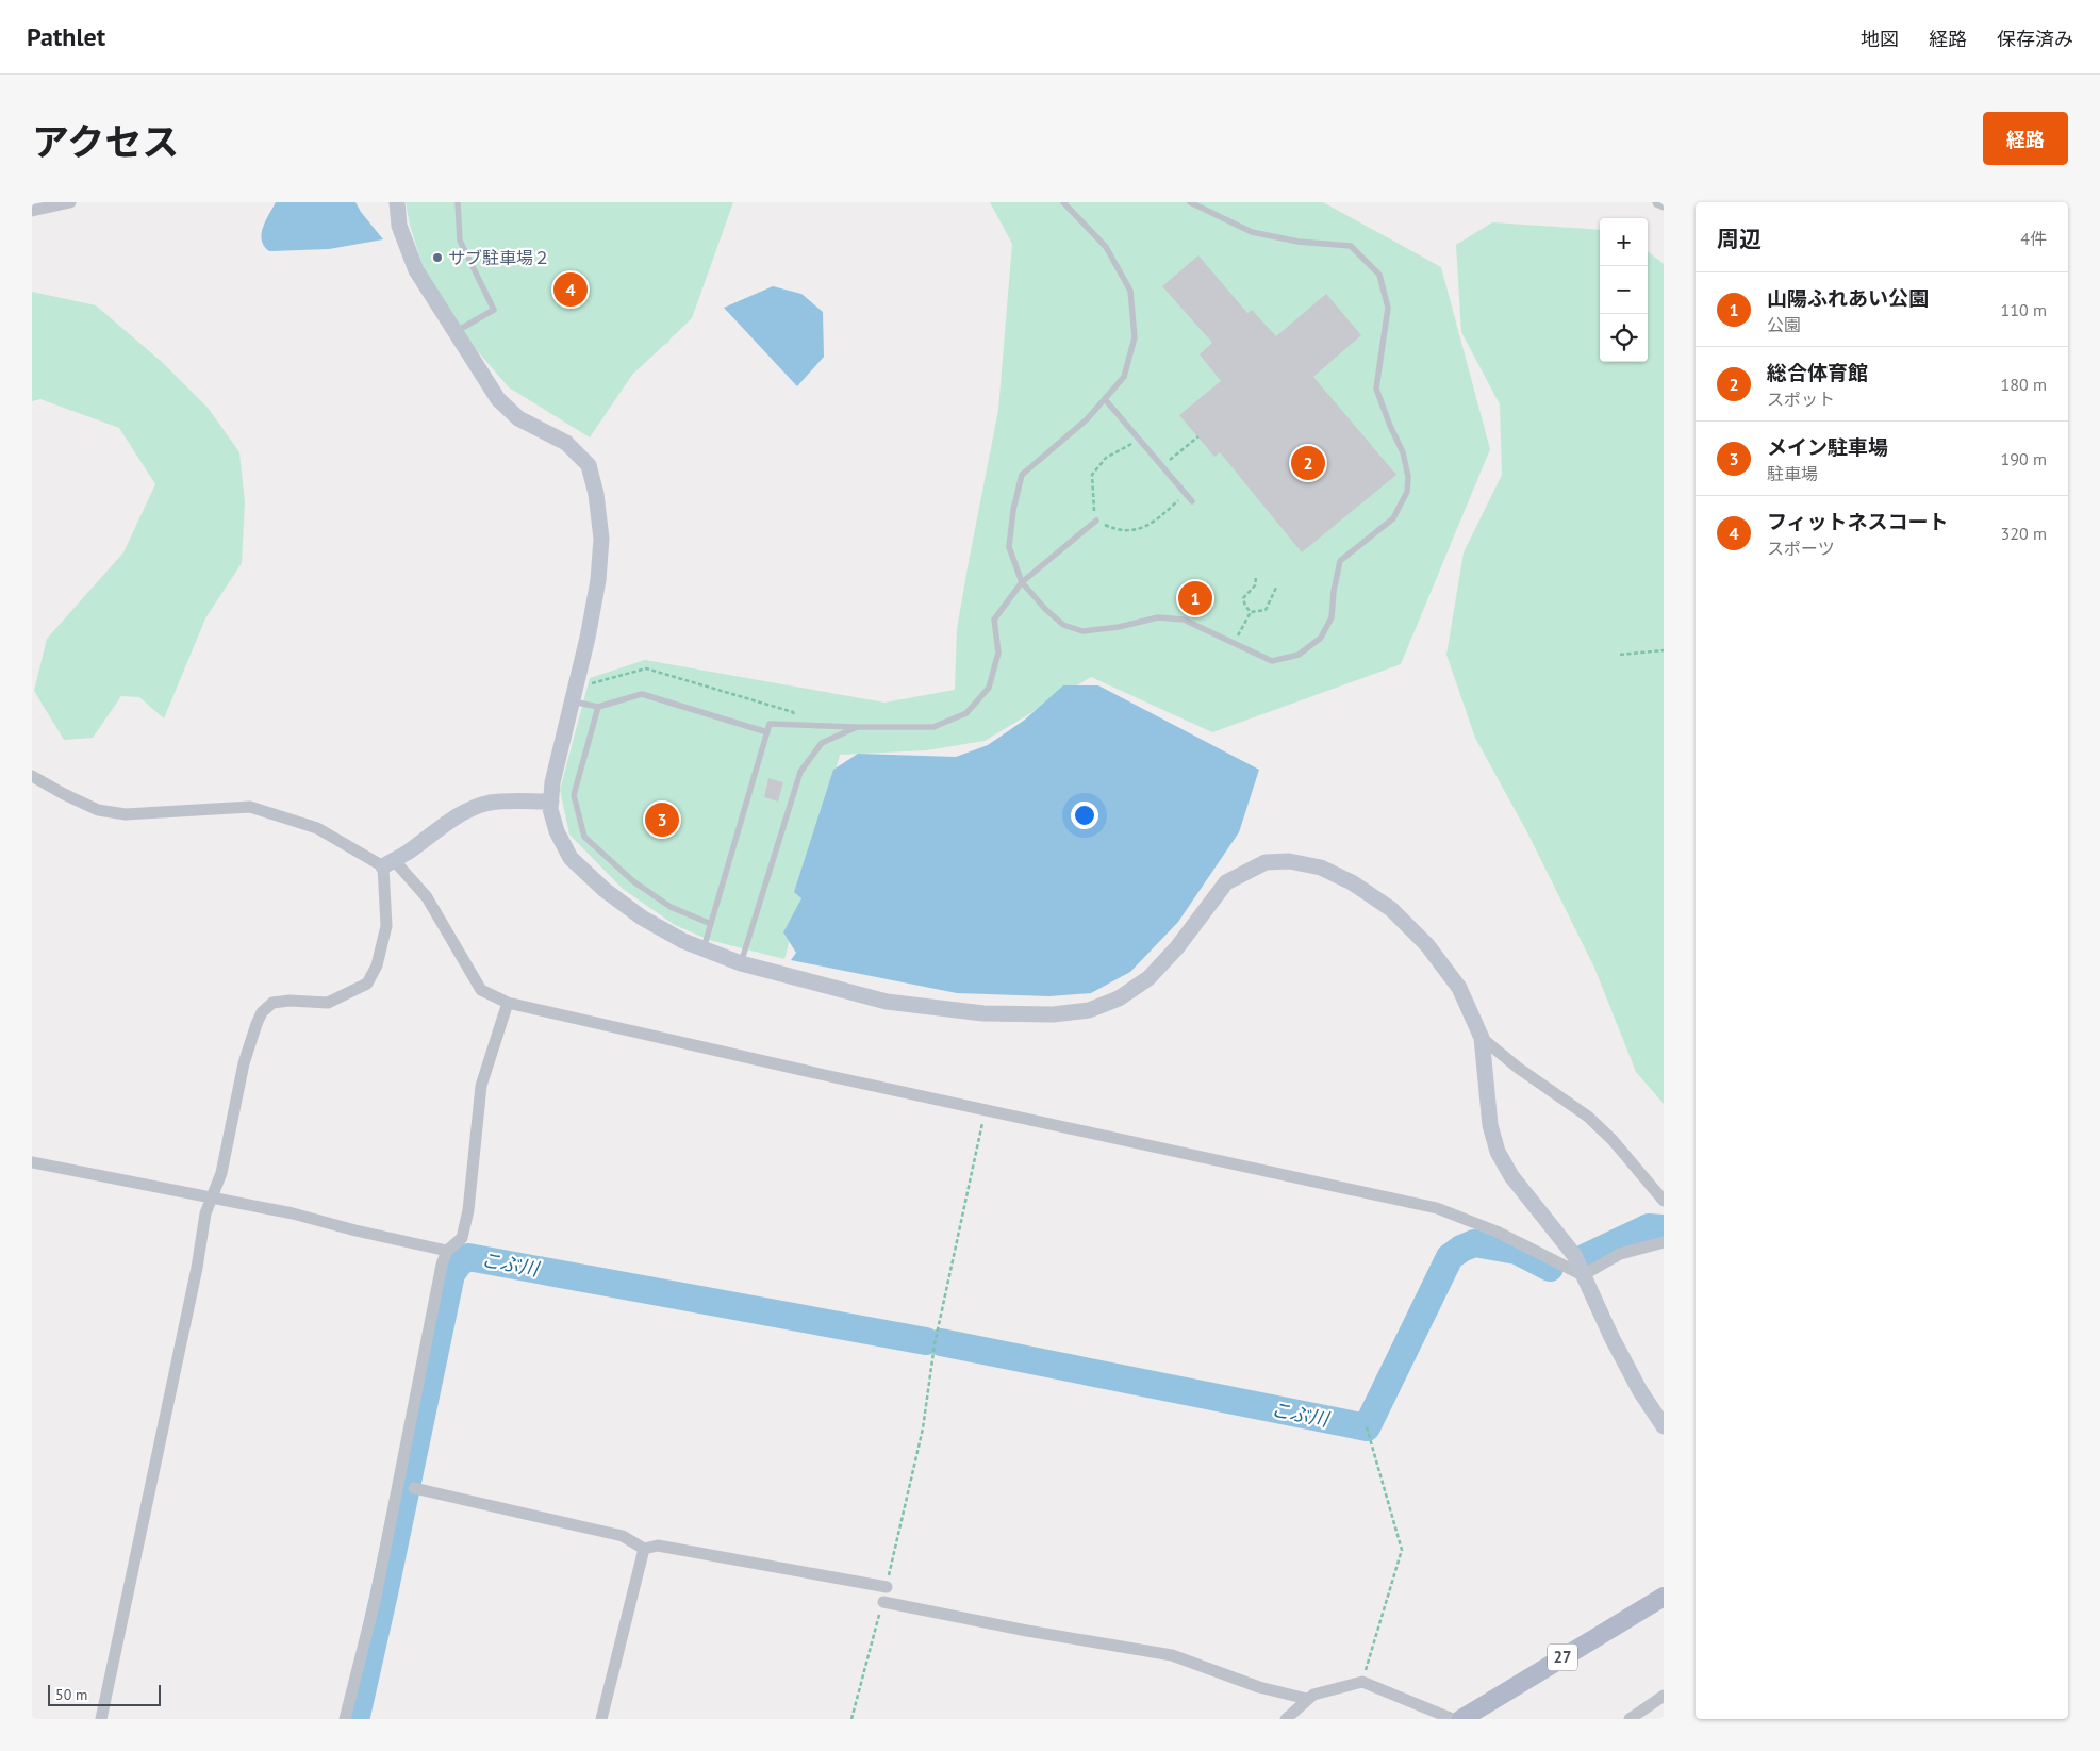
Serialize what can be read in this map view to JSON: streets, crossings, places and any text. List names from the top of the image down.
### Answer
{
  "streets": {
    "main road": ["27"]
  },
  "water": ["こぶ川"],
  "places": ["サブ駐車場２"],
  "scale_bar": "50 m",
  "page": {
    "header": "Pathlet",
    "nav": ["地図", "経路", "保存済み"],
    "title": "アクセス",
    "buttons": "経路",
    "heading": ["周辺", "4件"],
    "map_buttons": ["+", "−"],
    "pins": [
      "4",
      "2",
      "1",
      "3"
    ],
    "list": [
      {
        "mark": "1",
        "name": "山陽ふれあい公園",
        "note": "公園",
        "value": "110 m"
      },
      {
        "mark": "2",
        "name": "総合体育館",
        "note": "スポット",
        "value": "180 m"
      },
      {
        "mark": "3",
        "name": "メイン駐車場",
        "note": "駐車場",
        "value": "190 m"
      },
      {
        "mark": "4",
        "name": "フィットネスコート",
        "note": "スポーツ",
        "value": "320 m"
      }
    ],
    "scale": "50 m"
  }
}
